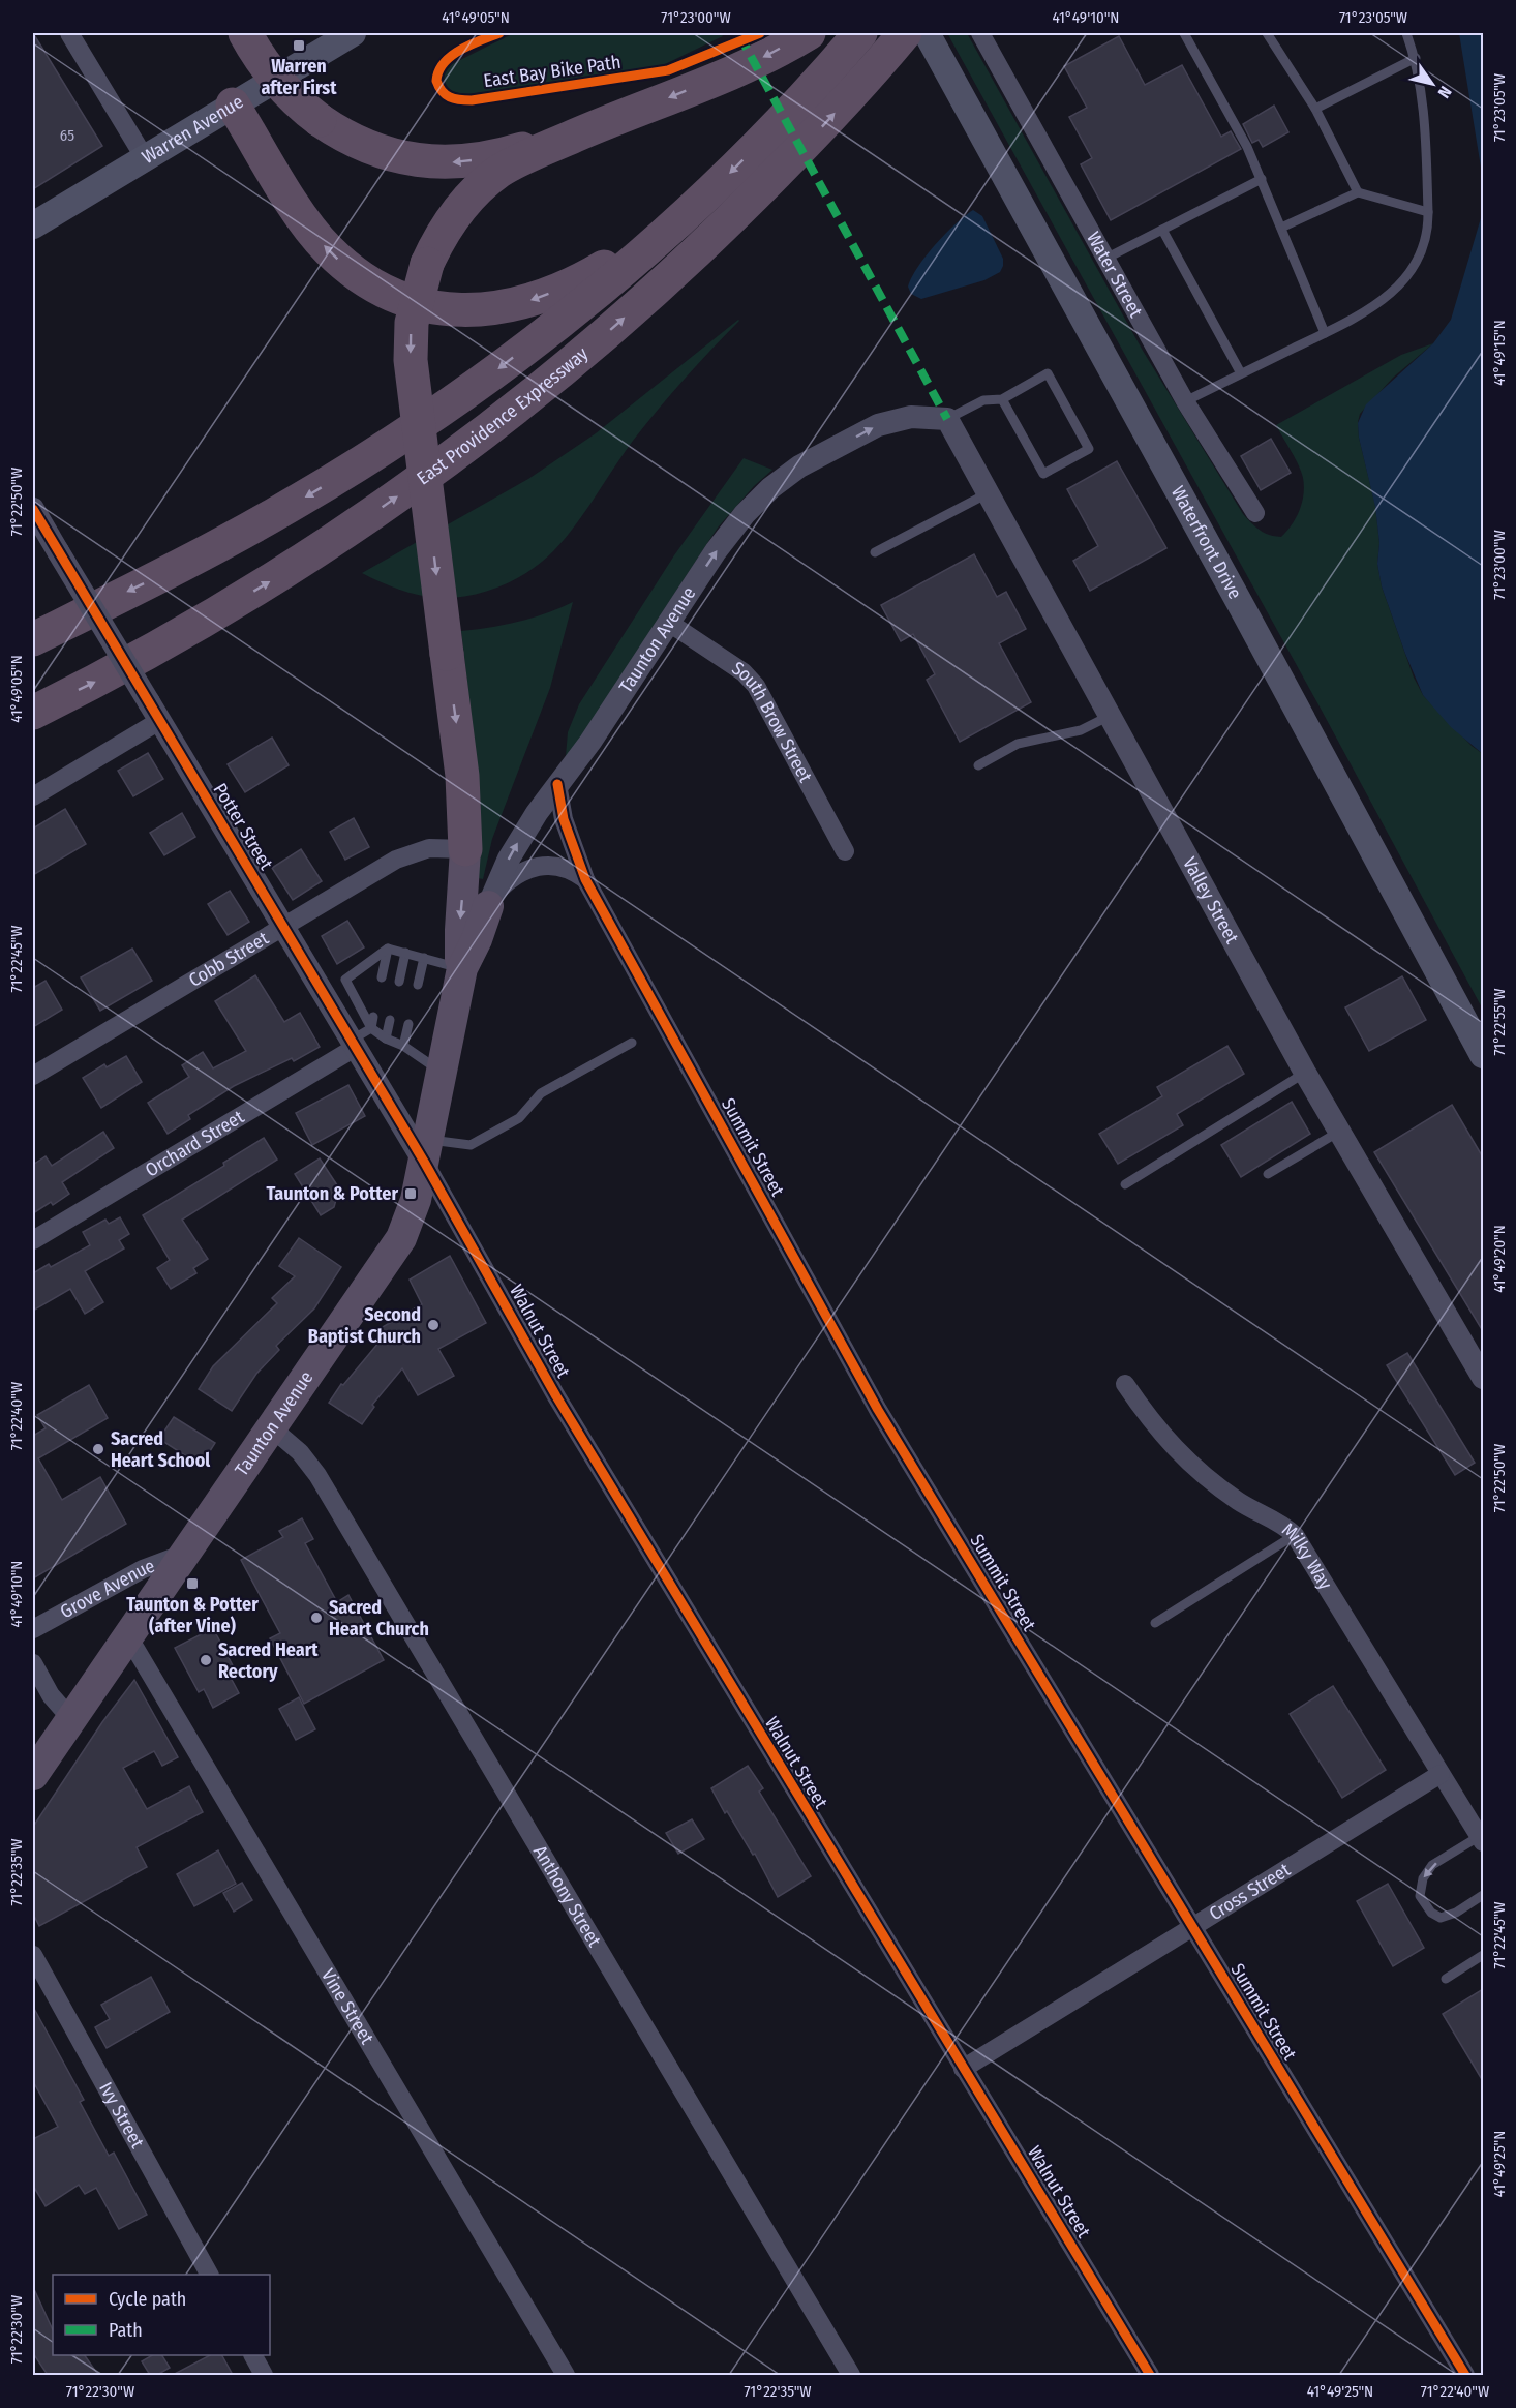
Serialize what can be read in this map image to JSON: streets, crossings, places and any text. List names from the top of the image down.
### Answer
{
  "streets": {
    "highway": ["East Providence Expressway", "Taunton Avenue"],
    "main road": ["Warren Avenue", "Waterfront Drive"],
    "street": [
      "Water Street",
      "South Brow Street",
      "Potter Street",
      "Valley Street",
      "Cobb Street",
      "Orchard Street",
      "Summit Street",
      "Walnut Street",
      "Milky Way",
      "Grove Avenue",
      "Cross Street",
      "Anthony Street",
      "Vine Street",
      "Ivy Street"
    ],
    "cycle path": ["East Bay Bike Path"]
  },
  "crossings": [
    ["Taunton Avenue", "South Brow Street"],
    ["Taunton Avenue", "Potter Street"],
    ["Taunton Avenue", "Valley Street"],
    ["Taunton Avenue", "Cobb Street"],
    ["Taunton Avenue", "Summit Street"],
    ["Taunton Avenue", "Walnut Street"],
    ["Taunton Avenue", "Grove Avenue"],
    ["Taunton Avenue", "Anthony Street"],
    ["Taunton Avenue", "Vine Street"],
    ["Potter Street", "Cobb Street"],
    ["Potter Street", "Orchard Street"],
    ["Potter Street", "Walnut Street"],
    ["Summit Street", "Cross Street"],
    ["Walnut Street", "Cross Street"],
    ["Milky Way", "Cross Street"]
  ],
  "places": {
    "transit": ["Warren after First", "Taunton & Potter", "Taunton & Potter (after Vine)"],
    "other": [
      "Second Baptist Church",
      "Sacred Heart School",
      "Sacred Heart Church",
      "Sacred Heart Rectory"
    ]
  },
  "house_numbers": ["65"],
  "legend": ["Cycle path", "Path"],
  "north": "bottom right",
  "coordinates": [
    "41°49'05\"N",
    "71°23'00\"W",
    "41°49'10\"N",
    "71°23'05\"W",
    "41°49'15\"N",
    "71°22'50\"W",
    "71°22'45\"W",
    "71°22'55\"W",
    "41°49'20\"N",
    "71°22'40\"W",
    "71°22'35\"W",
    "41°49'25\"N",
    "71°22'30\"W"
  ]
}
